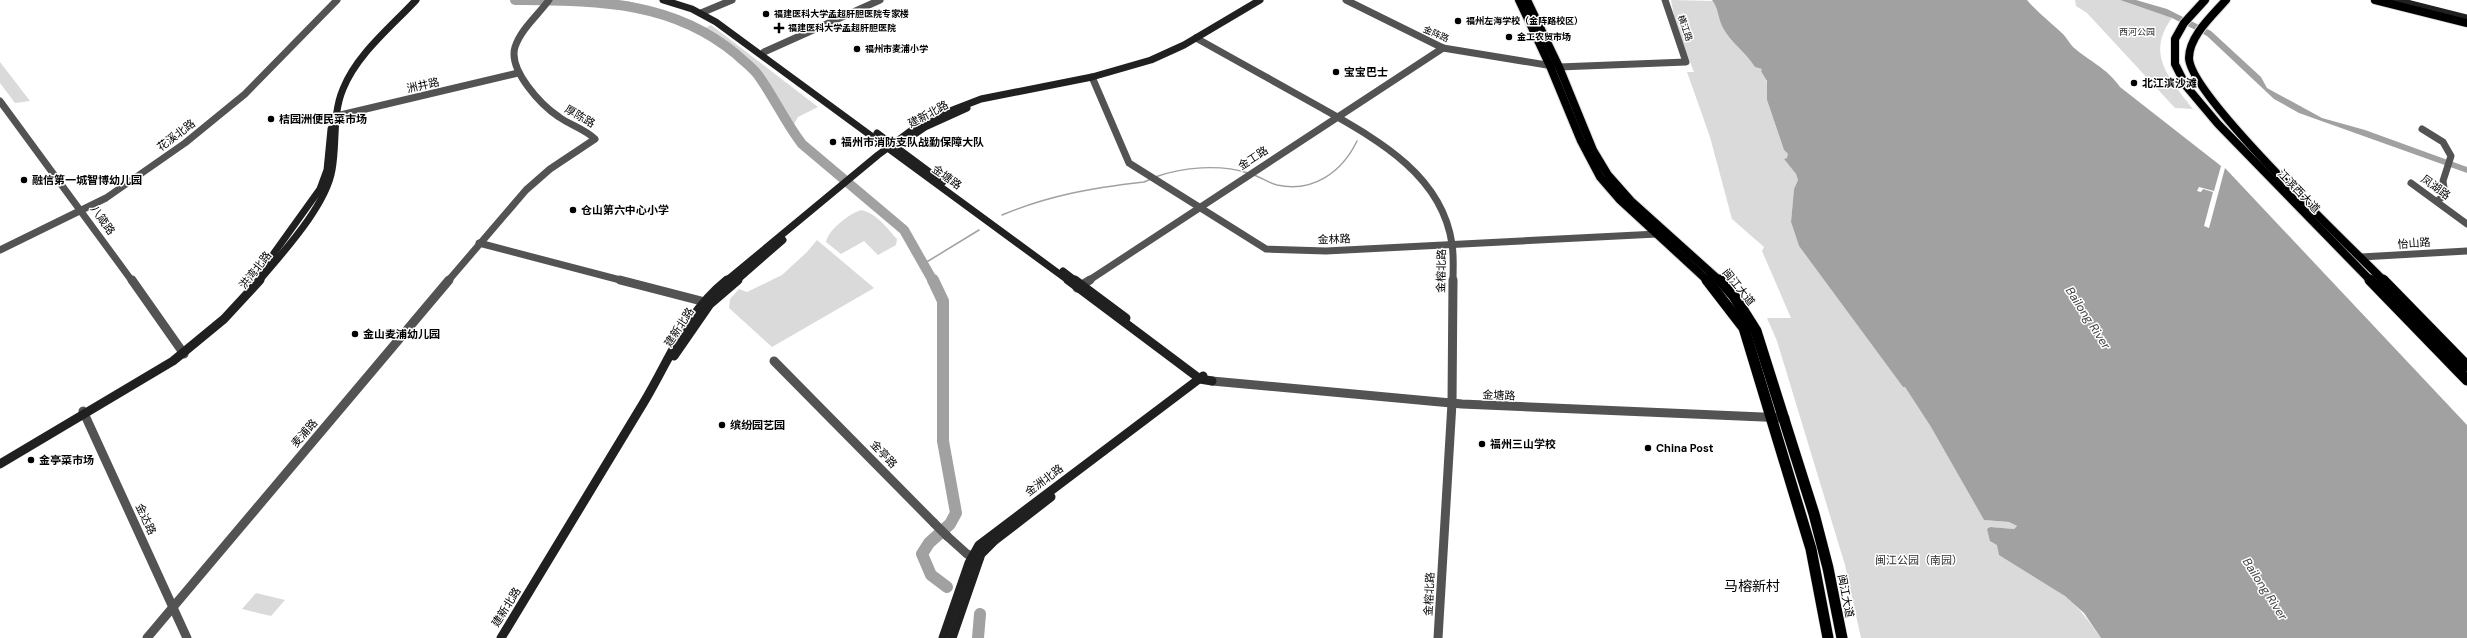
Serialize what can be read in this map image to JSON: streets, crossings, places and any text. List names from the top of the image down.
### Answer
{
  "streets": {
    "main road": [
      "建新北路",
      "金塘路",
      "江滨西大道",
      "洪湾北路",
      "闽江大道",
      "金洲北路"
    ],
    "street": [
      "横江路",
      "金阵路",
      "洲井路",
      "厚陈路",
      "花溪北路",
      "金工路",
      "凤湖路",
      "八箴路",
      "金林路",
      "怡山路",
      "金榕北路",
      "麦浦路",
      "金亭路",
      "金达路"
    ]
  },
  "crossings": [
    ["横江路", "金阵路"],
    ["金阵路", "金工路"],
    ["金阵路", "闽江大道"],
    ["洲井路", "厚陈路"],
    ["洲井路", "洪湾北路"],
    ["建新北路", "金塘路"],
    ["建新北路", "金林路"],
    ["建新北路", "金榕北路"],
    ["厚陈路", "麦浦路"],
    ["花溪北路", "八箴路"],
    ["金工路", "金塘路"],
    ["金工路", "金林路"],
    ["金工路", "金榕北路"],
    ["金塘路", "金榕北路"],
    ["金塘路", "闽江大道"],
    ["金塘路", "金洲北路"],
    ["江滨西大道", "怡山路"],
    ["八箴路", "洪湾北路"],
    ["金林路", "金榕北路"],
    ["金林路", "闽江大道"],
    ["洪湾北路", "金达路"],
    ["麦浦路", "金达路"],
    ["金亭路", "金洲北路"]
  ],
  "districts": ["马榕新村"],
  "water": ["Bailong River"],
  "parks": ["西河公园", "闽江公园（南园）"],
  "places": {
    "other": [
      "福建医科大学孟超肝胆医院专家楼",
      "福州左海学校（金阵路校区）",
      "金工农贸市场",
      "福州市麦浦小学",
      "宝宝巴士",
      "北江滨沙滩",
      "桔园洲便民菜市场",
      "福州市消防支队战勤保障大队",
      "融信第一城智博幼儿园",
      "仓山第六中心小学",
      "金山麦浦幼儿园",
      "缤纷园艺园",
      "福州三山学校",
      "China Post",
      "金亭菜市场"
    ],
    "health": ["福建医科大学孟超肝胆医院"]
  }
}
